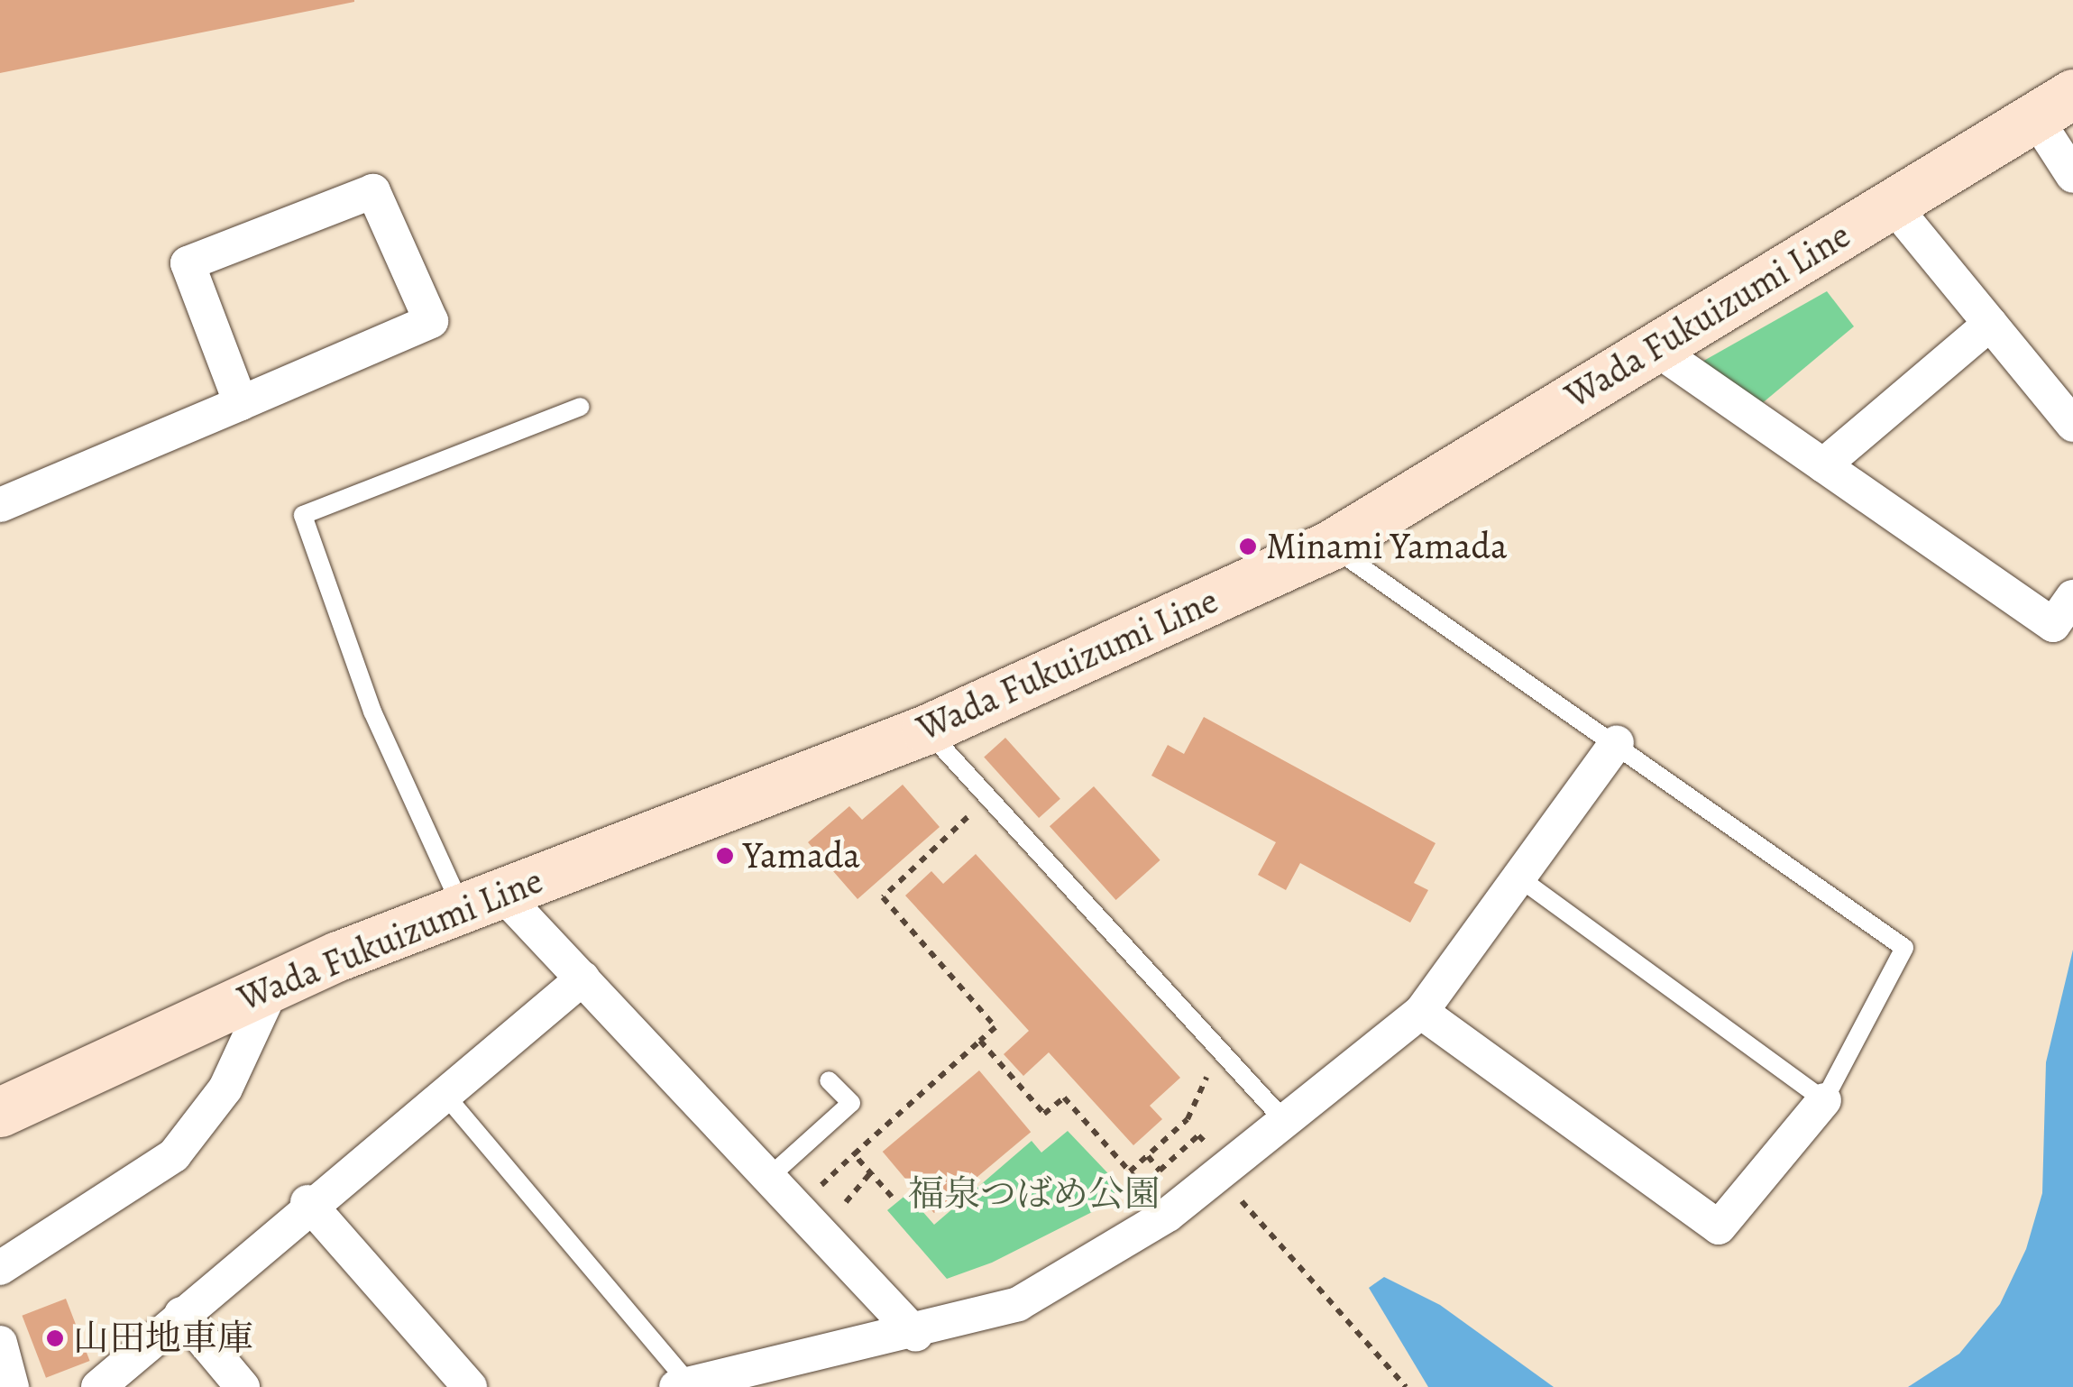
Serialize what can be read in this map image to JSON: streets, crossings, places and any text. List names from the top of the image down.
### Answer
{
  "streets": {
    "main road": ["Wada Fukuizumi Line"]
  },
  "parks": ["福泉つばめ公園"],
  "places": ["Minami Yamada", "Yamada", "山田地車庫"]
}
